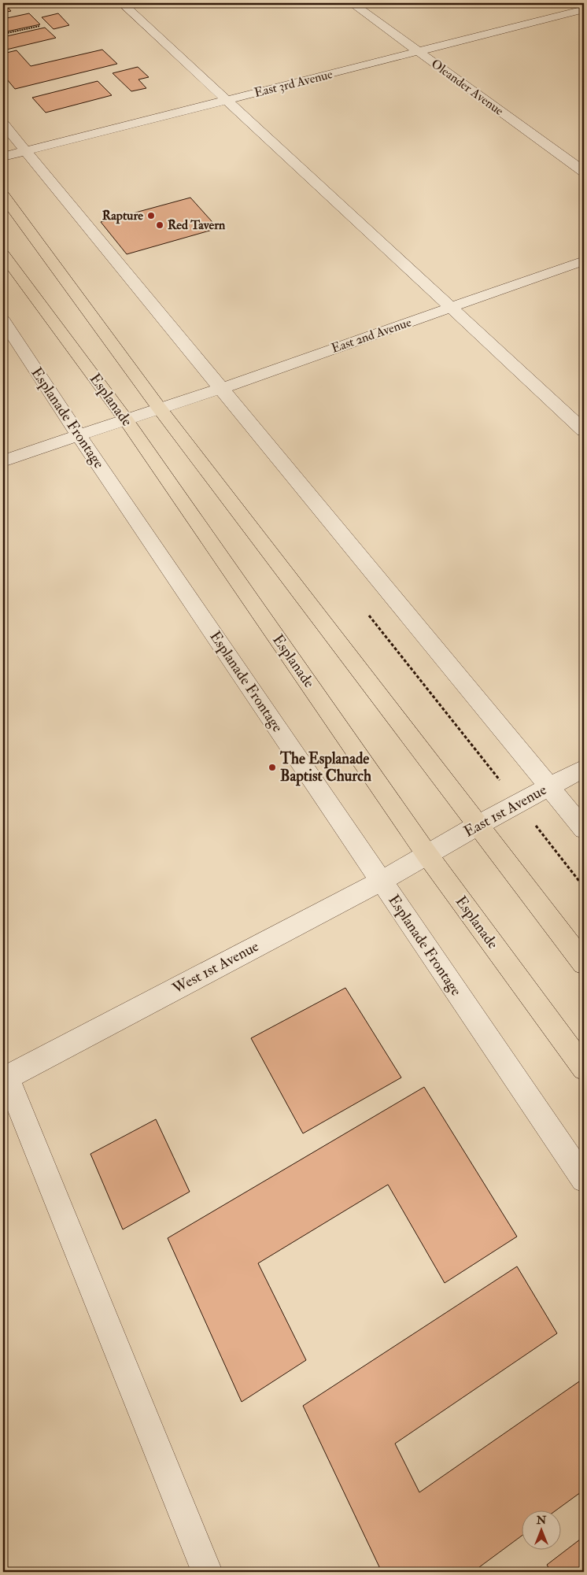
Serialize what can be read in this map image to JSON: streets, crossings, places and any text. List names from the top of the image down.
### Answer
{
  "streets": {
    "main road": ["Esplanade"],
    "street": [
      "East 3rd Avenue",
      "Oleander Avenue",
      "East 2nd Avenue",
      "Esplanade Frontage",
      "East 1st Avenue",
      "West 1st Avenue"
    ]
  },
  "crossings": [
    ["East 3rd Avenue", "Oleander Avenue"],
    ["East 2nd Avenue", "Esplanade"],
    ["East 2nd Avenue", "Esplanade Frontage"],
    ["Esplanade", "East 1st Avenue"],
    ["Esplanade", "West 1st Avenue"],
    ["Esplanade Frontage", "West 1st Avenue"],
    ["East 1st Avenue", "West 1st Avenue"]
  ],
  "places": ["Rapture", "Red Tavern", "The Esplanade Baptist Church"],
  "north": "top"
}
